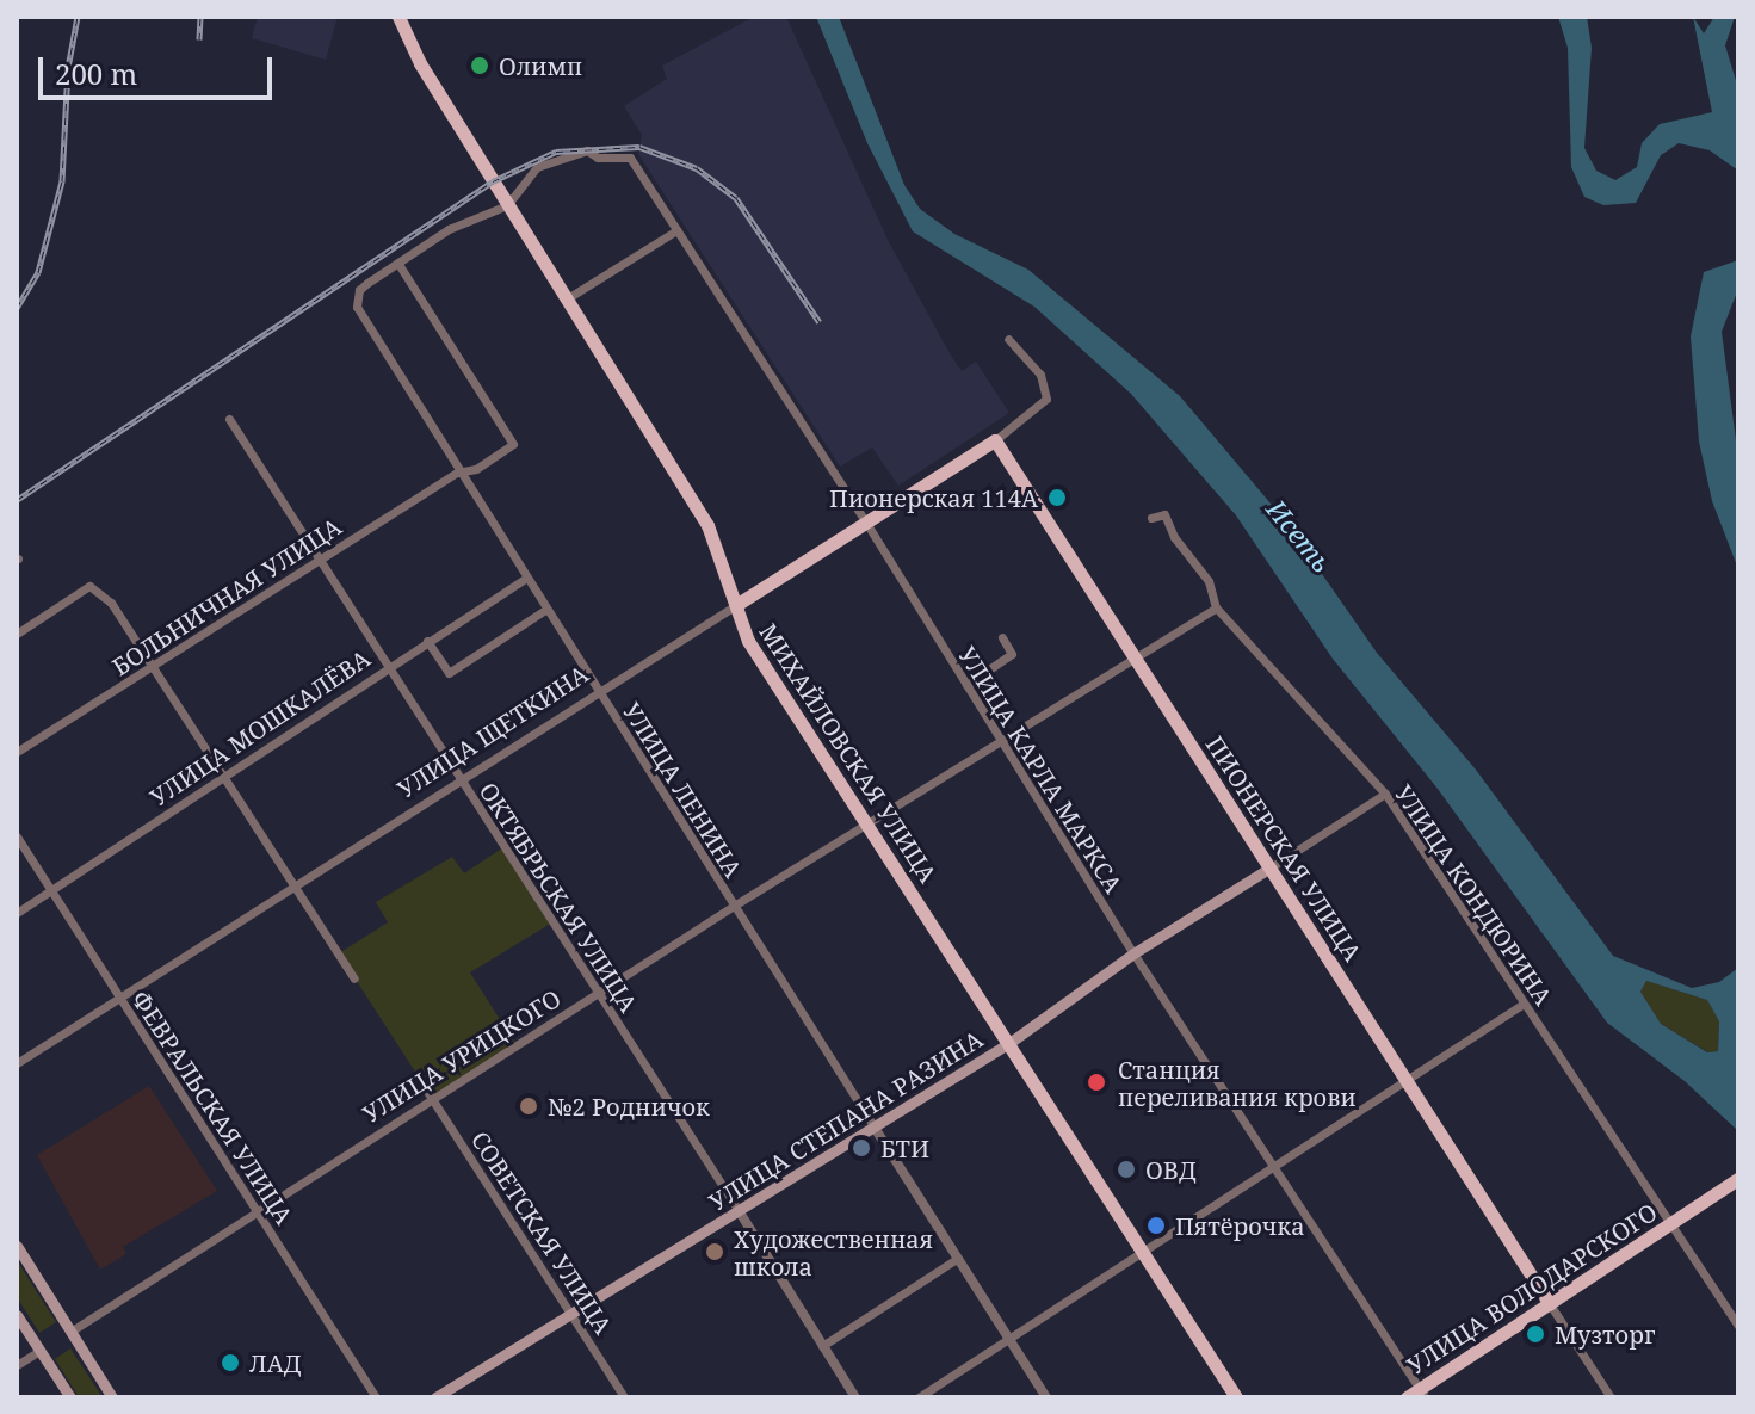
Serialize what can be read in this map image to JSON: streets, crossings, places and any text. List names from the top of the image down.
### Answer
{
  "streets": {
    "main road": [
      "УЛИЦА ЩЕТКИНА",
      "МИХАЙЛОВСКАЯ УЛИЦА",
      "ПИОНЕРСКАЯ УЛИЦА",
      "УЛИЦА СТЕПАНА РАЗИНА",
      "УЛИЦА ВОЛОДАРСКОГО"
    ],
    "street": [
      "БОЛЬНИЧНАЯ УЛИЦА",
      "УЛИЦА МОШКАЛЁВА",
      "УЛИЦА КАРЛА МАРКСА",
      "УЛИЦА ЛЕНИНА",
      "УЛИЦА КОНДЮРИНА",
      "ОКТЯБРЬСКАЯ УЛИЦА",
      "УЛИЦА УРИЦКОГО",
      "ФЕВРАЛЬСКАЯ УЛИЦА",
      "СОВЕТСКАЯ УЛИЦА"
    ]
  },
  "crossings": [
    ["БОЛЬНИЧНАЯ УЛИЦА", "УЛИЦА ЛЕНИНА"],
    ["БОЛЬНИЧНАЯ УЛИЦА", "ОКТЯБРЬСКАЯ УЛИЦА"],
    ["УЛИЦА МОШКАЛЁВА", "УЛИЦА ЛЕНИНА"],
    ["УЛИЦА МОШКАЛЁВА", "ОКТЯБРЬСКАЯ УЛИЦА"],
    ["УЛИЦА МОШКАЛЁВА", "ФЕВРАЛЬСКАЯ УЛИЦА"],
    ["УЛИЦА ЩЕТКИНА", "МИХАЙЛОВСКАЯ УЛИЦА"],
    ["УЛИЦА ЩЕТКИНА", "УЛИЦА КАРЛА МАРКСА"],
    ["УЛИЦА ЩЕТКИНА", "УЛИЦА ЛЕНИНА"],
    ["УЛИЦА ЩЕТКИНА", "ПИОНЕРСКАЯ УЛИЦА"],
    ["УЛИЦА ЩЕТКИНА", "ОКТЯБРЬСКАЯ УЛИЦА"],
    ["УЛИЦА ЩЕТКИНА", "ФЕВРАЛЬСКАЯ УЛИЦА"],
    ["МИХАЙЛОВСКАЯ УЛИЦА", "УЛИЦА КАРЛА МАРКСА"],
    ["МИХАЙЛОВСКАЯ УЛИЦА", "УЛИЦА ЛЕНИНА"],
    ["МИХАЙЛОВСКАЯ УЛИЦА", "УЛИЦА УРИЦКОГО"],
    ["МИХАЙЛОВСКАЯ УЛИЦА", "УЛИЦА СТЕПАНА РАЗИНА"],
    ["УЛИЦА КАРЛА МАРКСА", "УЛИЦА ЛЕНИНА"],
    ["УЛИЦА КАРЛА МАРКСА", "УЛИЦА УРИЦКОГО"],
    ["УЛИЦА КАРЛА МАРКСА", "УЛИЦА СТЕПАНА РАЗИНА"],
    ["УЛИЦА КАРЛА МАРКСА", "УЛИЦА ВОЛОДАРСКОГО"],
    ["УЛИЦА ЛЕНИНА", "УЛИЦА УРИЦКОГО"],
    ["УЛИЦА ЛЕНИНА", "УЛИЦА СТЕПАНА РАЗИНА"],
    ["ПИОНЕРСКАЯ УЛИЦА", "УЛИЦА УРИЦКОГО"],
    ["ПИОНЕРСКАЯ УЛИЦА", "УЛИЦА СТЕПАНА РАЗИНА"],
    ["ПИОНЕРСКАЯ УЛИЦА", "УЛИЦА ВОЛОДАРСКОГО"],
    ["УЛИЦА КОНДЮРИНА", "УЛИЦА УРИЦКОГО"],
    ["УЛИЦА КОНДЮРИНА", "УЛИЦА ВОЛОДАРСКОГО"],
    ["ОКТЯБРЬСКАЯ УЛИЦА", "УЛИЦА УРИЦКОГО"],
    ["ОКТЯБРЬСКАЯ УЛИЦА", "УЛИЦА СТЕПАНА РАЗИНА"],
    ["УЛИЦА УРИЦКОГО", "ФЕВРАЛЬСКАЯ УЛИЦА"],
    ["УЛИЦА УРИЦКОГО", "СОВЕТСКАЯ УЛИЦА"],
    ["УЛИЦА СТЕПАНА РАЗИНА", "СОВЕТСКАЯ УЛИЦА"]
  ],
  "water": ["Исеть"],
  "places": [
    "Олимп",
    "Пионерская 114А",
    "Станция переливания крови",
    "№2 Родничок",
    "БТИ",
    "ОВД",
    "Пятёрочка",
    "Художественная школа",
    "Музторг",
    "ЛАД"
  ],
  "scale_bar": "200 m"
}
